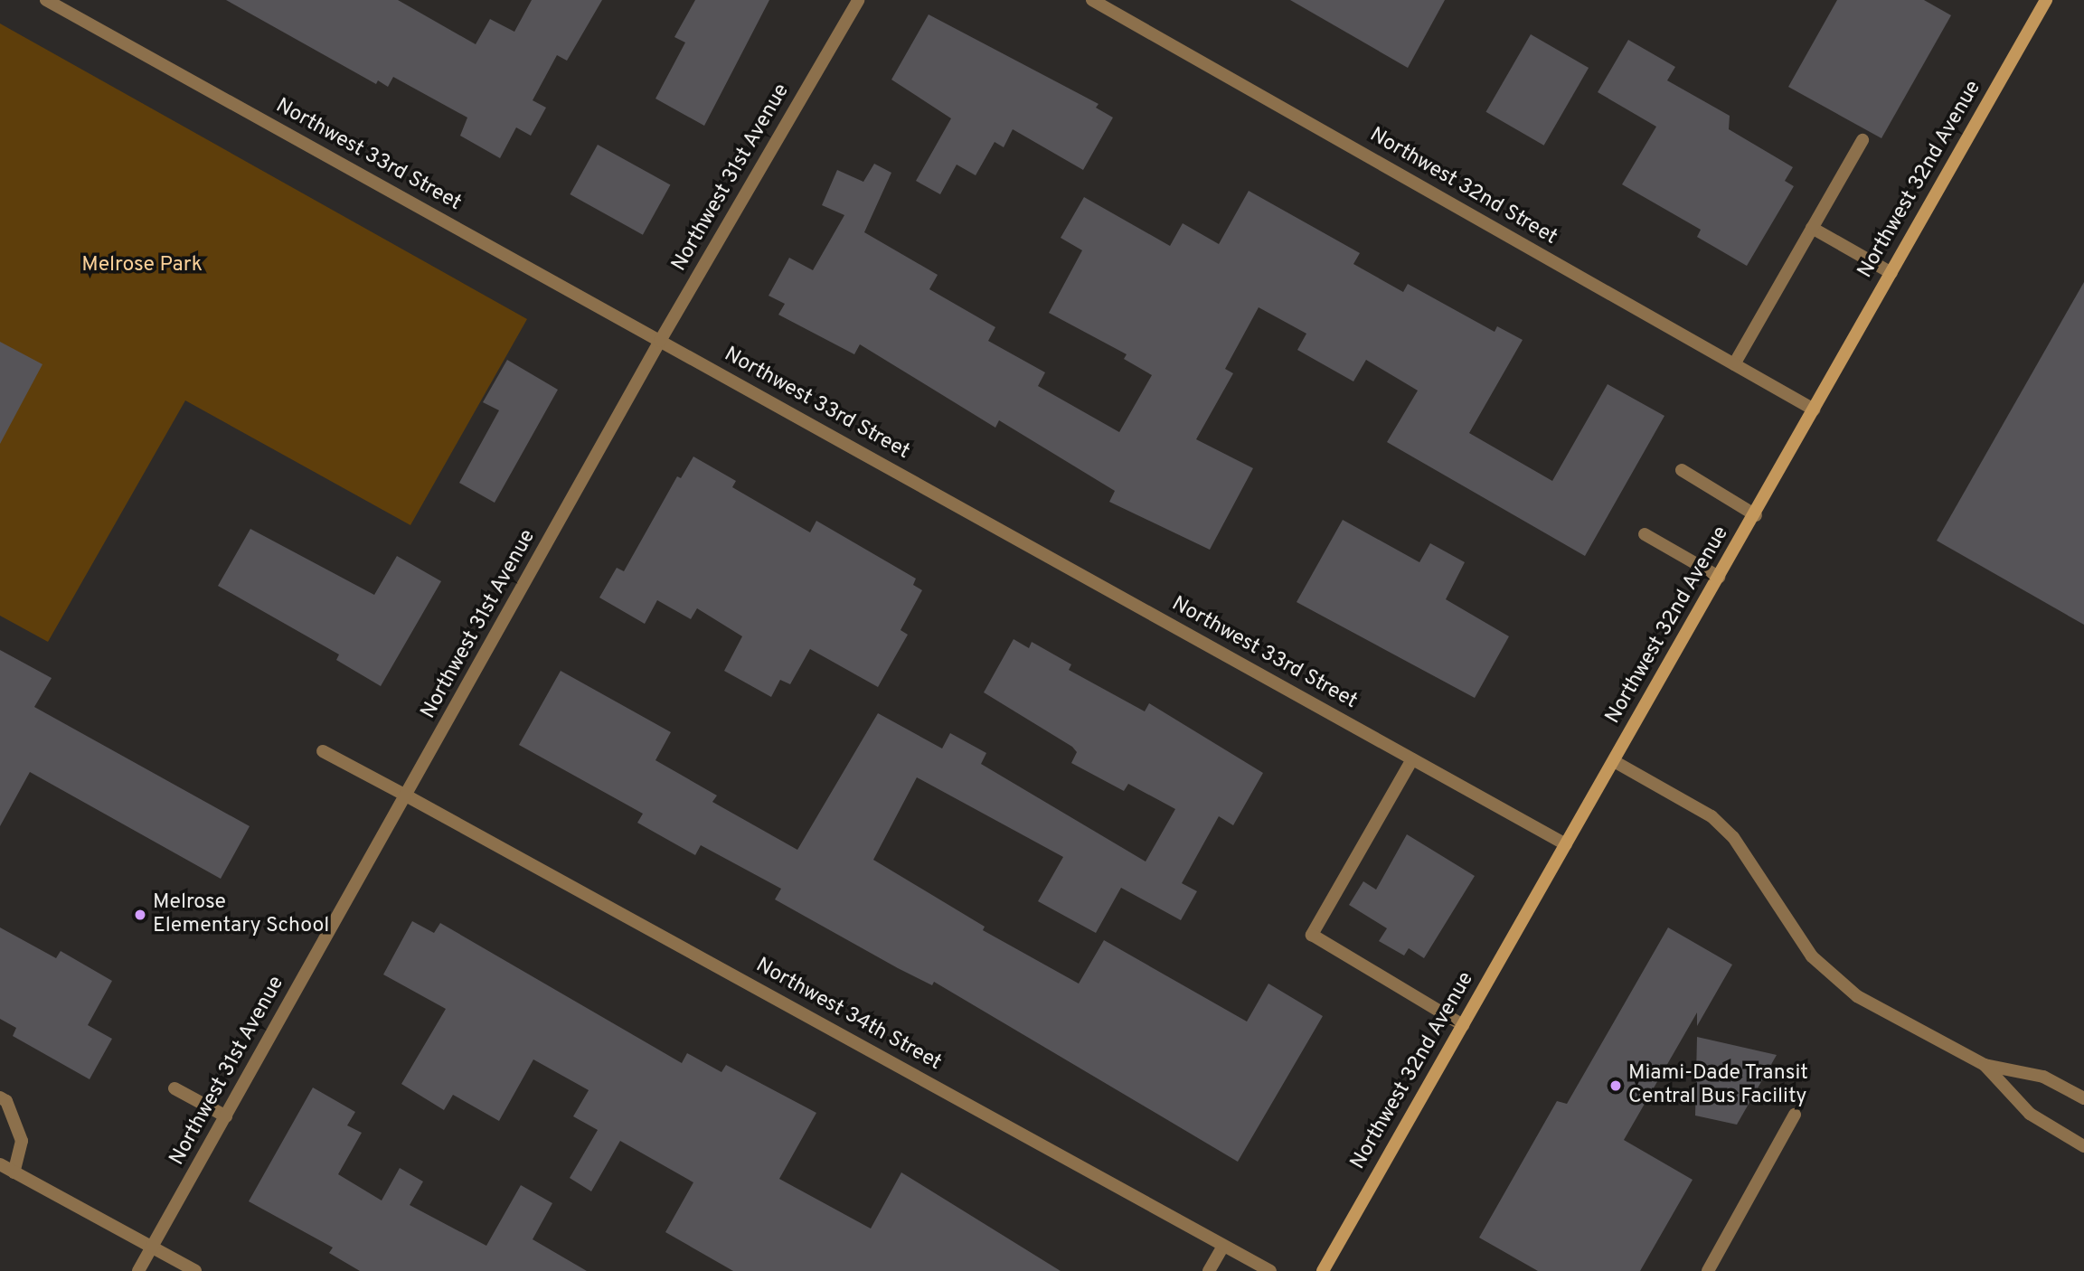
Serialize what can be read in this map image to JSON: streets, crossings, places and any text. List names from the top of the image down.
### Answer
{
  "streets": {
    "main road": ["Northwest 32nd Avenue"],
    "street": [
      "Northwest 33rd Street",
      "Northwest 31st Avenue",
      "Northwest 32nd Street",
      "Northwest 34th Street"
    ]
  },
  "crossings": [
    ["Northwest 33rd Street", "Northwest 31st Avenue"],
    ["Northwest 33rd Street", "Northwest 32nd Avenue"],
    ["Northwest 31st Avenue", "Northwest 34th Street"],
    ["Northwest 32nd Avenue", "Northwest 32nd Street"]
  ],
  "parks": ["Melrose Park"],
  "places": ["Melrose Elementary School", "Miami-Dade Transit Central Bus Facility"]
}
